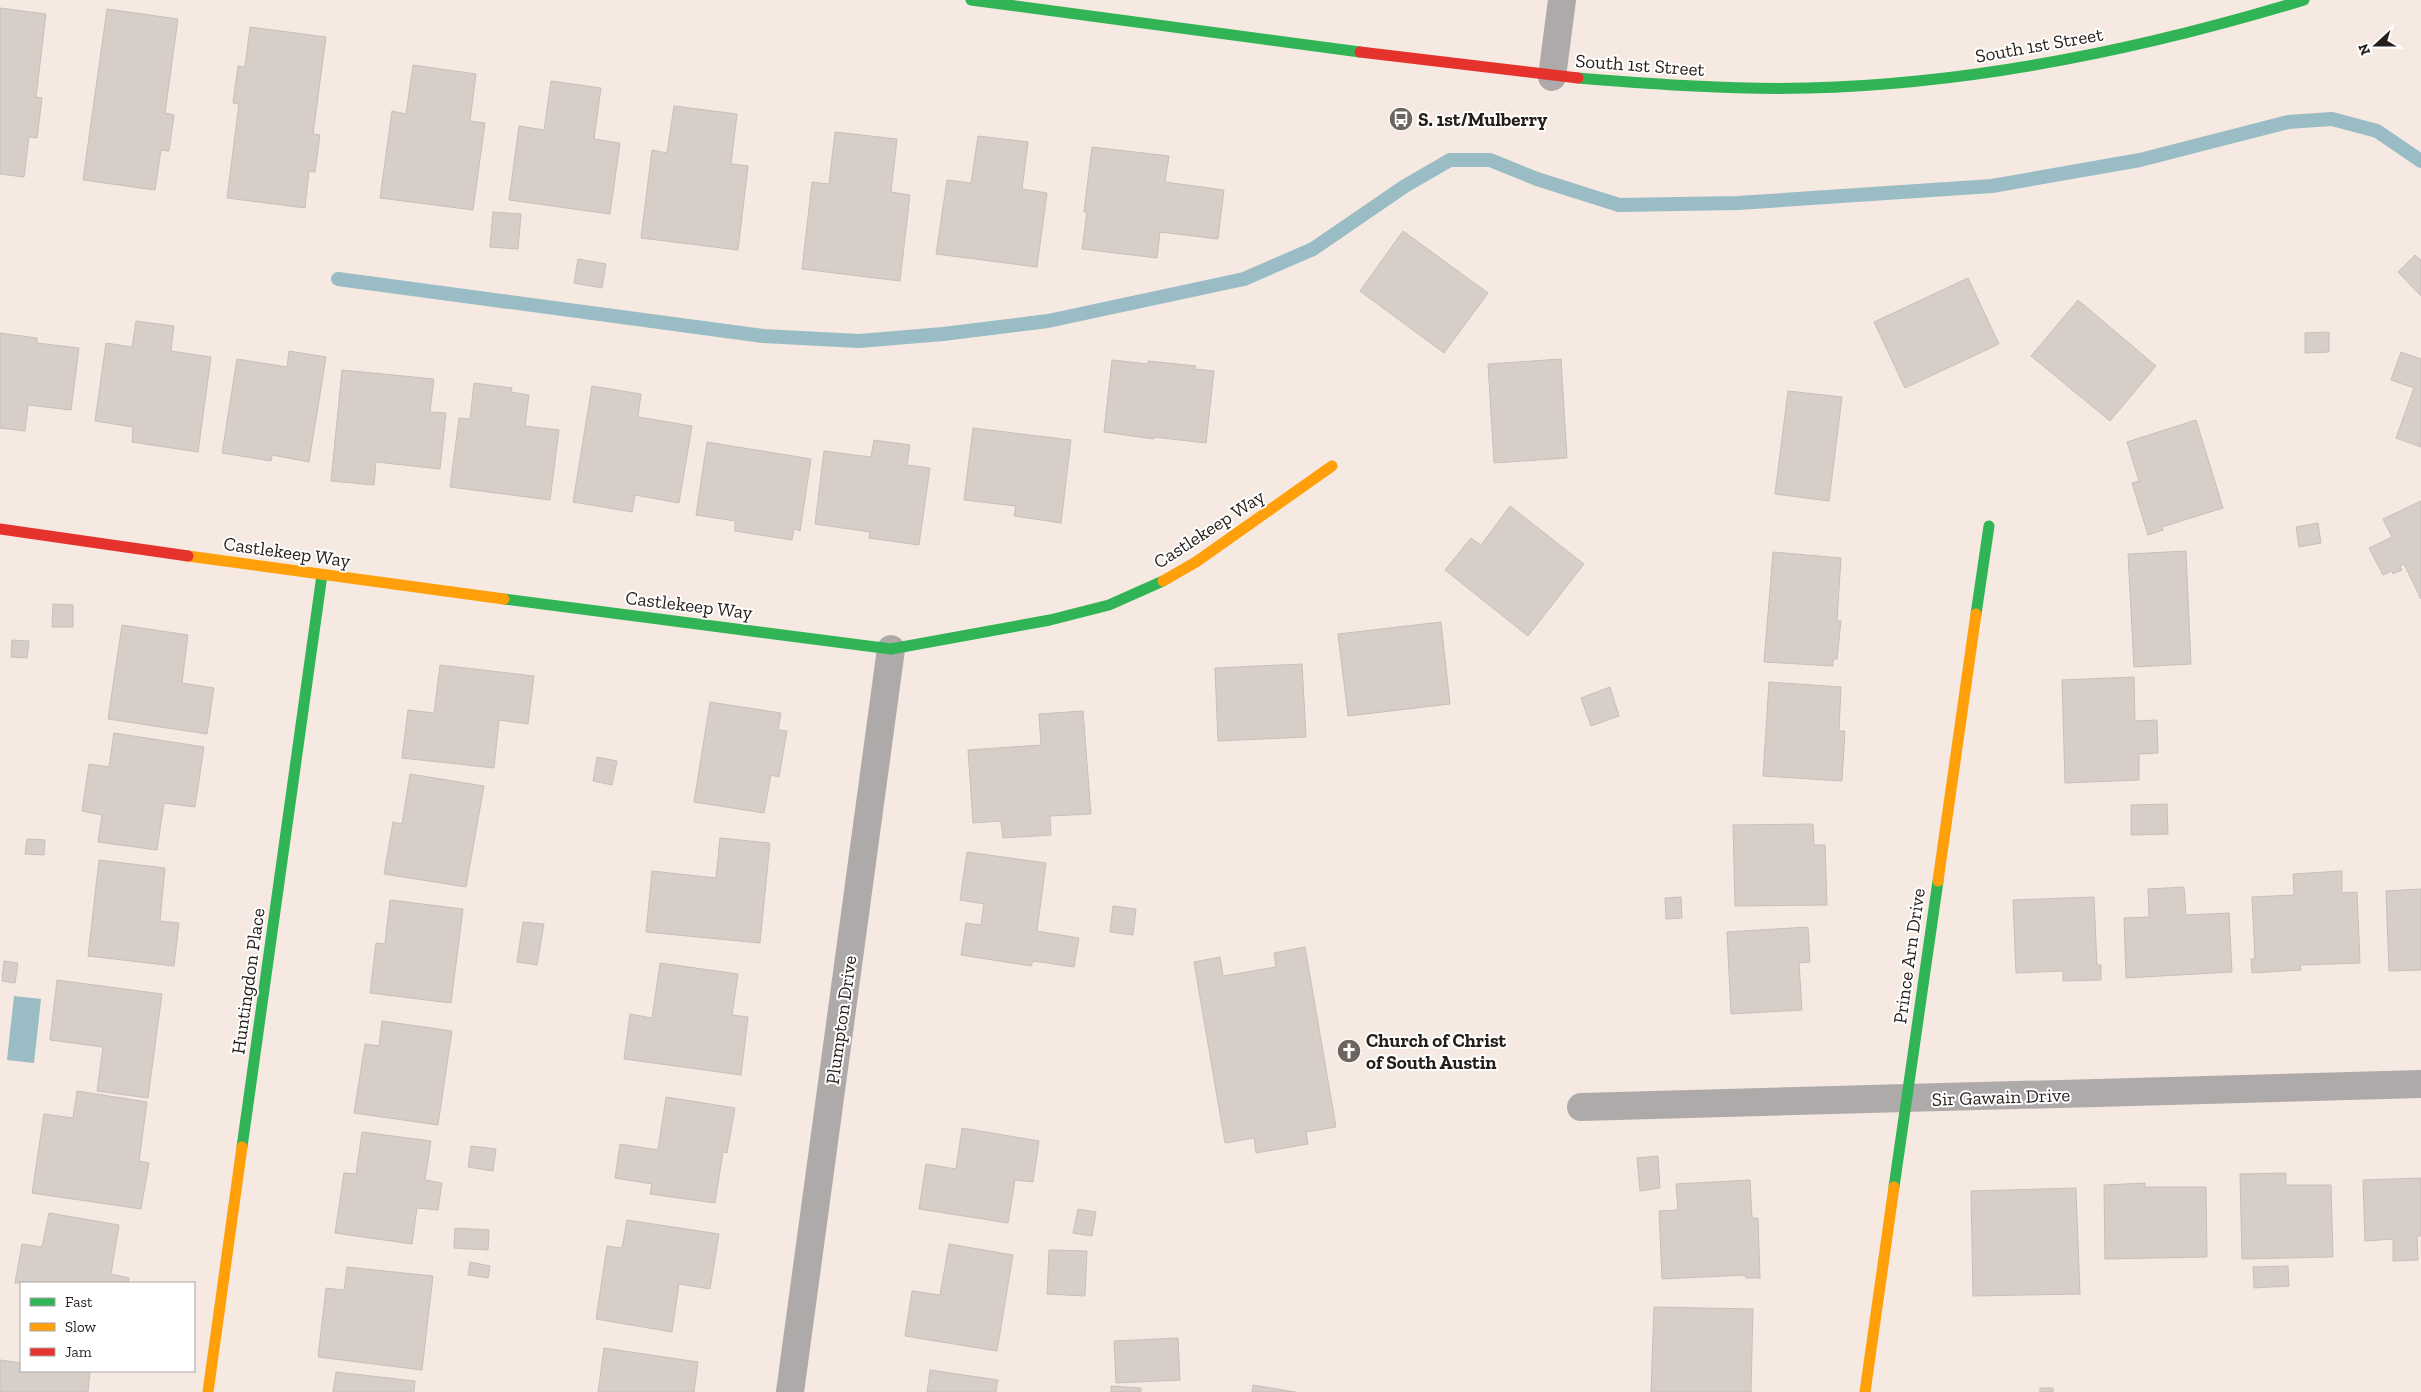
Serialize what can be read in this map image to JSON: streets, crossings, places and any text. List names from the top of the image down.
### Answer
{
  "streets": {
    "street": [
      "South 1st Street",
      "Castlekeep Way",
      "Prince Arn Drive",
      "Huntingdon Place",
      "Plumpton Drive",
      "Sir Gawain Drive"
    ]
  },
  "crossings": [
    ["Castlekeep Way", "Huntingdon Place"],
    ["Castlekeep Way", "Plumpton Drive"],
    ["Prince Arn Drive", "Sir Gawain Drive"]
  ],
  "places": {
    "bus stop": ["S. 1st/Mulberry"],
    "church": ["Church of Christ of South Austin"]
  },
  "legend": ["Fast", "Slow", "Jam"],
  "north": "left"
}
